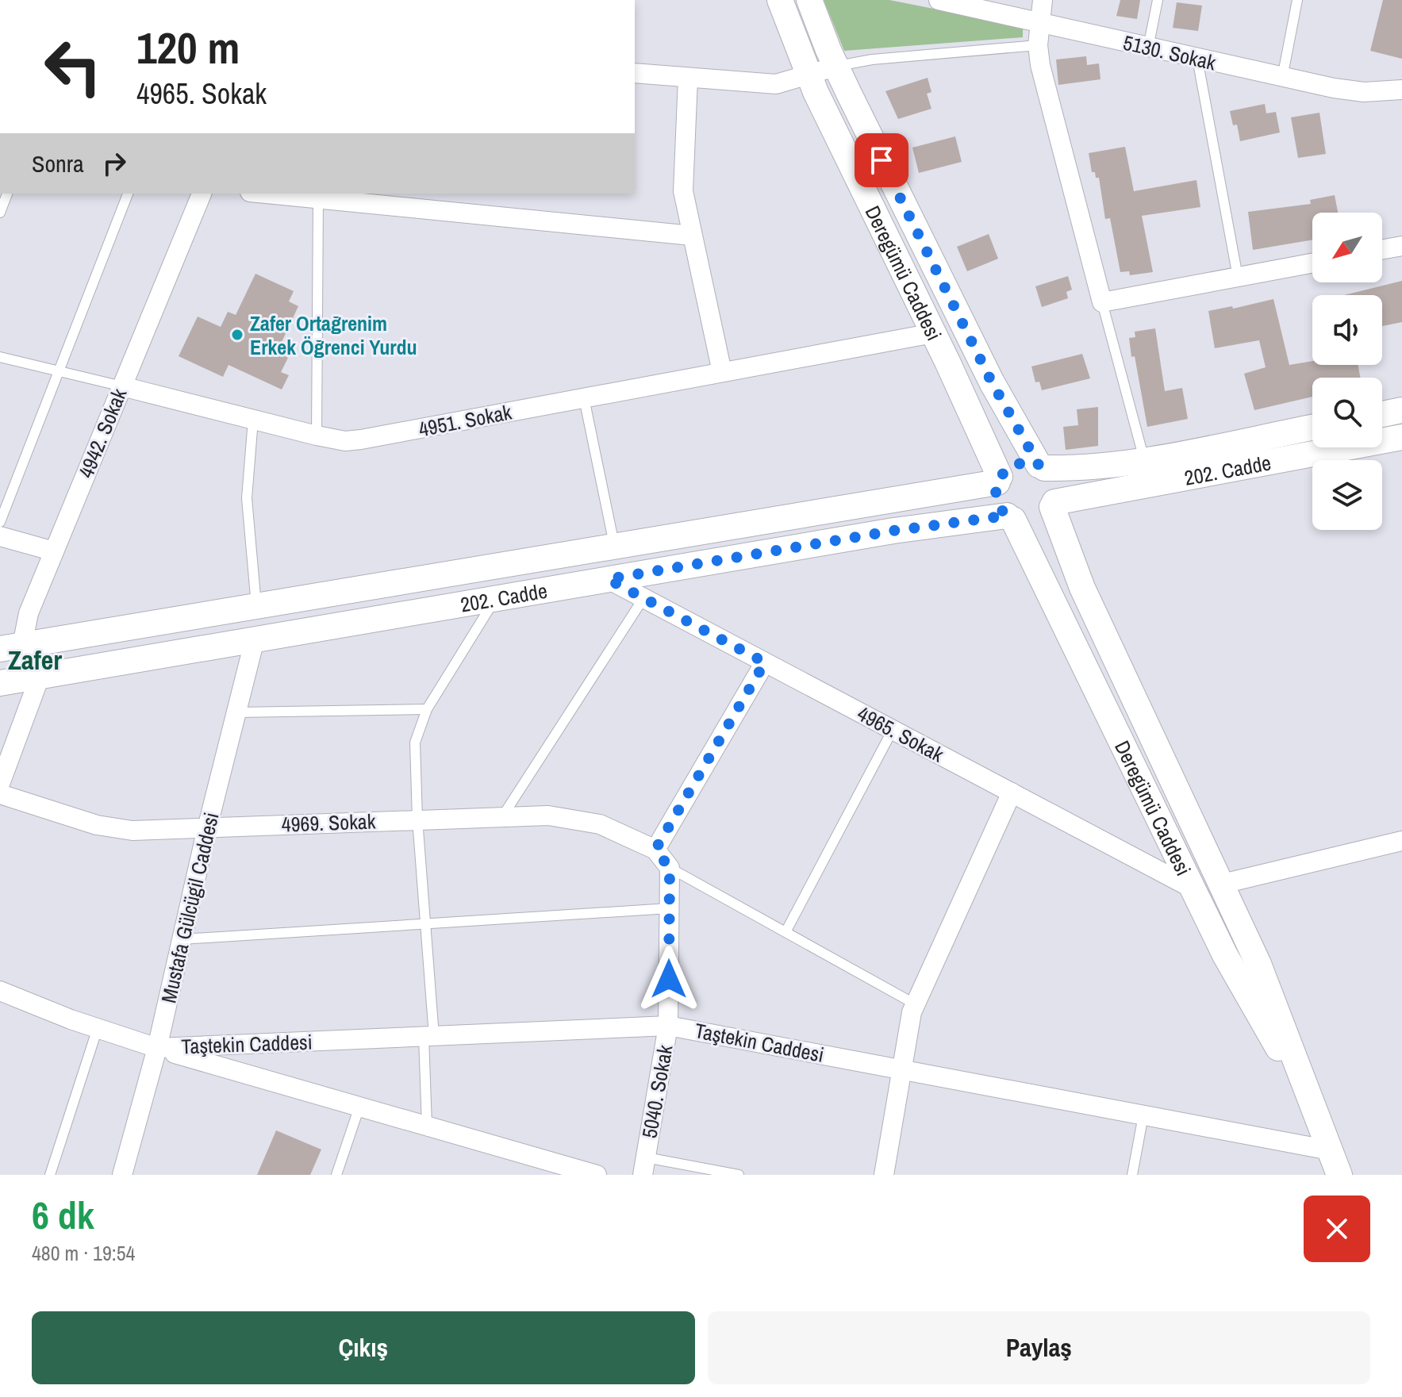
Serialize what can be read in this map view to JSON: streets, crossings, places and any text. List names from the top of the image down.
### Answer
{
  "streets": {
    "main road": ["Deregümü Caddesi", "202. Cadde"],
    "street": [
      "5130. Sokak",
      "4951. Sokak",
      "4942. Sokak",
      "4965. Sokak",
      "4969. Sokak",
      "Mustafa Gülcügil Caddesi",
      "Taştekin Caddesi",
      "5040. Sokak"
    ]
  },
  "crossings": [
    ["Deregümü Caddesi", "4951. Sokak"],
    ["Deregümü Caddesi", "202. Cadde"],
    ["Deregümü Caddesi", "4965. Sokak"],
    ["Deregümü Caddesi", "Taştekin Caddesi"],
    ["4951. Sokak", "4942. Sokak"],
    ["4942. Sokak", "202. Cadde"],
    ["202. Cadde", "4965. Sokak"],
    ["202. Cadde", "Mustafa Gülcügil Caddesi"],
    ["4969. Sokak", "Mustafa Gülcügil Caddesi"],
    ["Mustafa Gülcügil Caddesi", "Taştekin Caddesi"],
    ["Taştekin Caddesi", "5040. Sokak"]
  ],
  "districts": ["Zafer"],
  "places": ["Zafer Ortağrenim Erkek Öğrenci Yurdu"],
  "north": "bottom left",
  "page": {
    "turn": ["120 m", "4965. Sokak"],
    "then": "Sonra",
    "heading": ["6 dk", "480 m · 19:54"],
    "buttons": ["Çıkış", "Paylaş"]
  }
}
